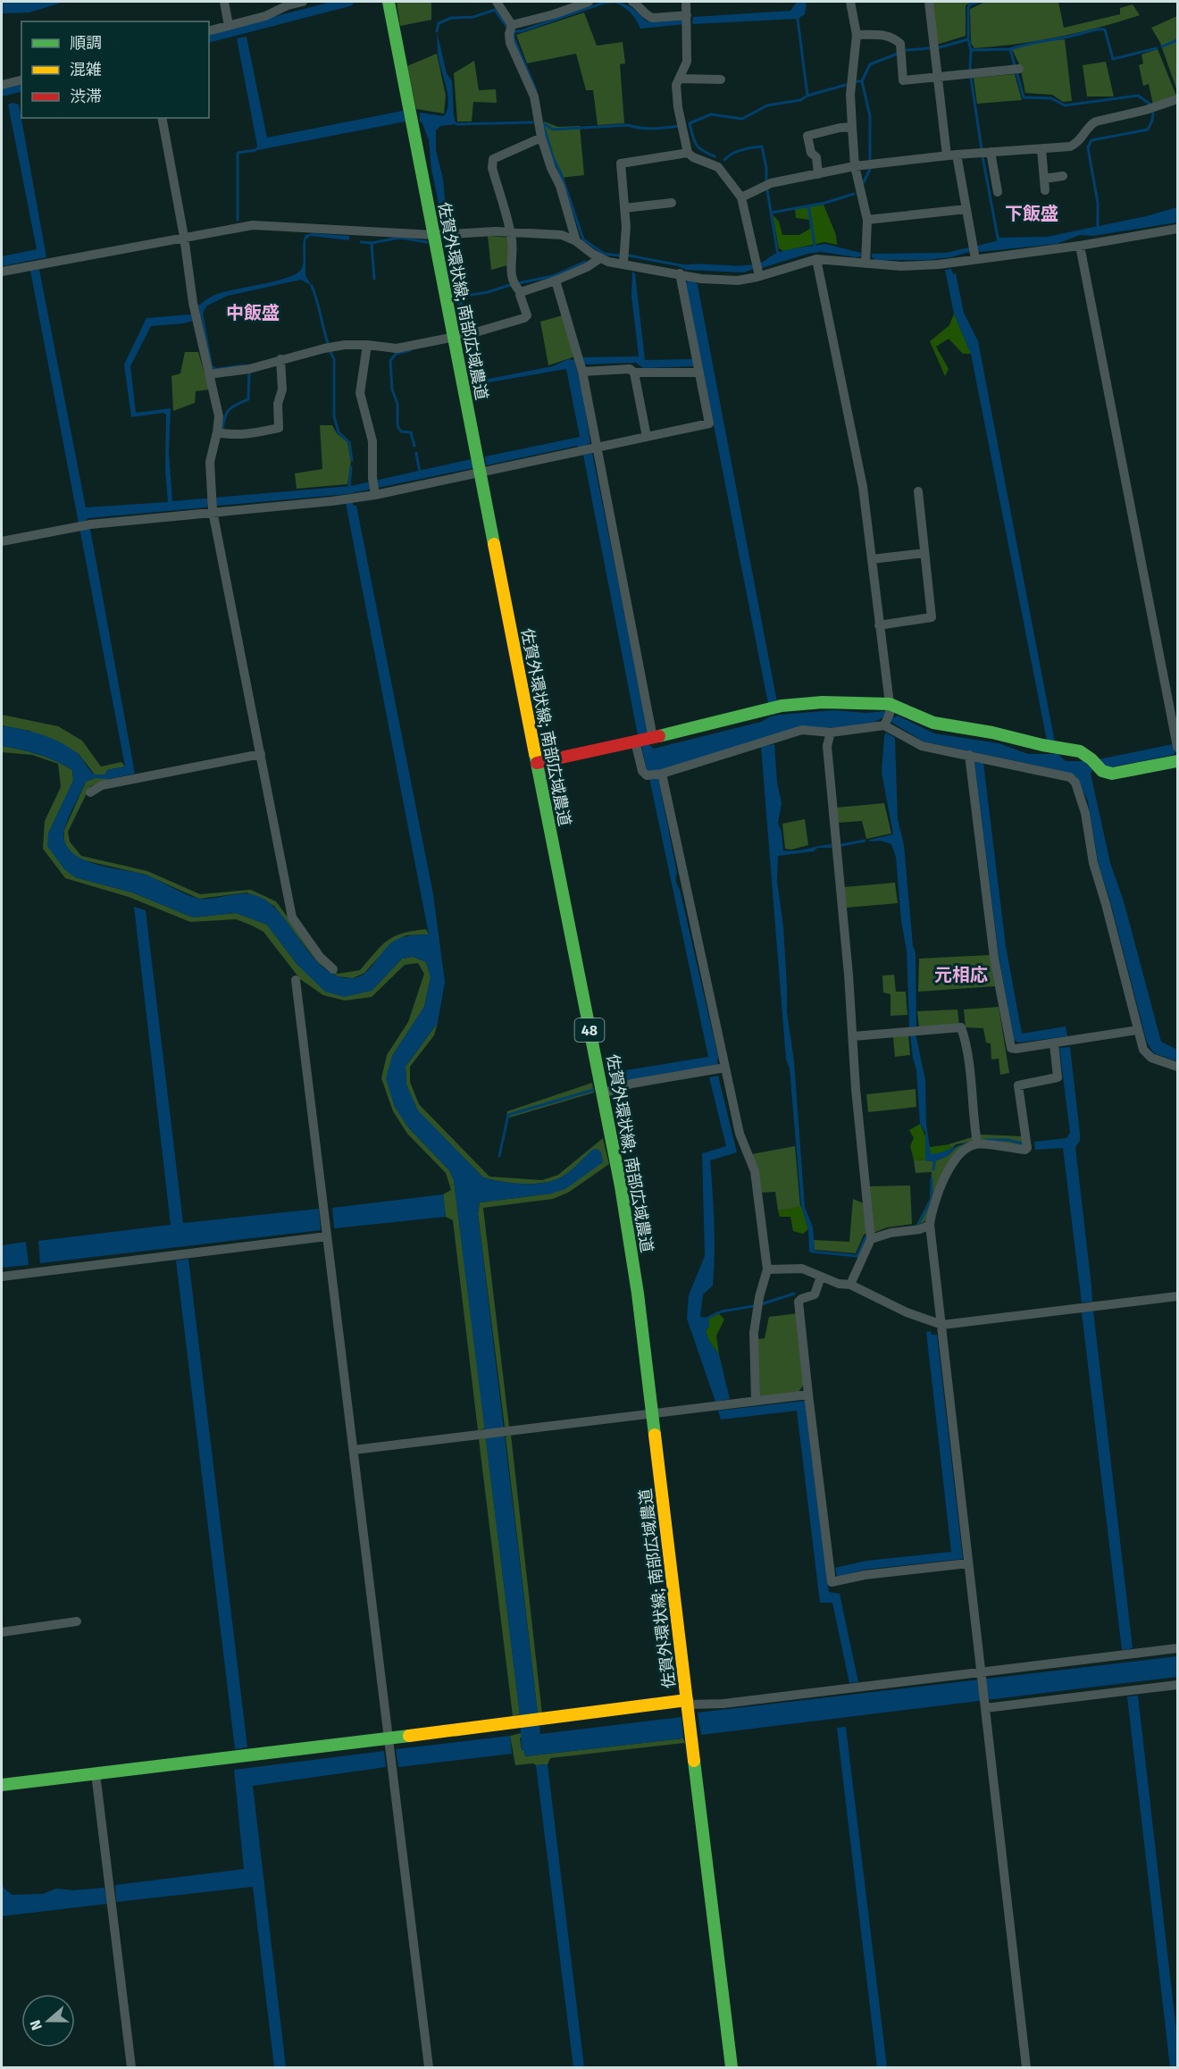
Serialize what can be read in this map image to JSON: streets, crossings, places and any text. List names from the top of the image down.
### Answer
{
  "streets": {
    "main road": ["佐賀外環状線; 南部広域農道", "48"]
  },
  "districts": ["下飯盛", "中飯盛", "元相応"],
  "legend": ["順調", "混雑", "渋滞"],
  "north": "left"
}
